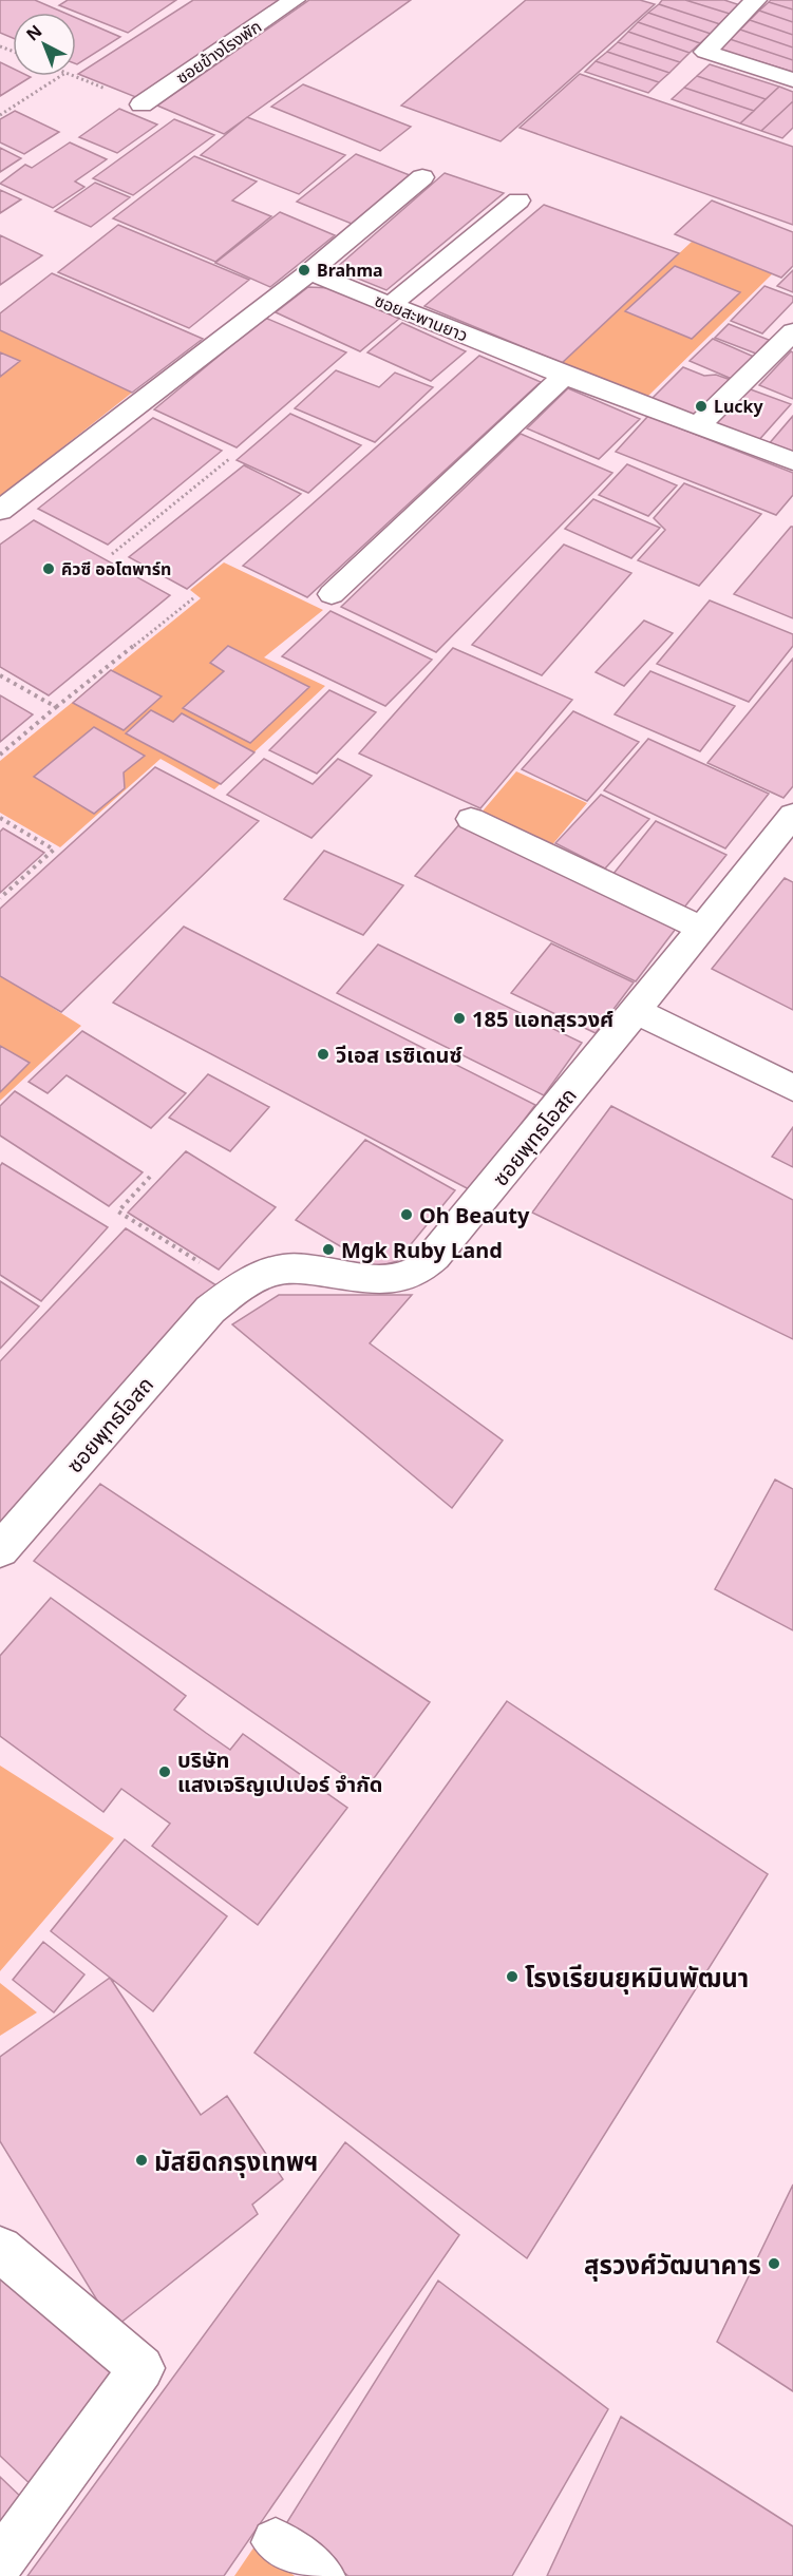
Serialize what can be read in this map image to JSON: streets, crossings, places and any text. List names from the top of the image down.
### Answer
{
  "streets": {
    "street": ["ซอยข้างโรงพัก", "ซอยสะพานยาว", "ซอยพุทธโอสถ"]
  },
  "places": [
    "Brahma",
    "Lucky",
    "คิวซี ออโตพาร์ท",
    "185 แอทสุรวงศ์",
    "วีเอส เรซิเดนซ์",
    "Oh Beauty",
    "Mgk Ruby Land",
    "บริษัท แสงเจริญเปเปอร์ จำกัด",
    "โรงเรียนยุหมินพัฒนา",
    "มัสยิดกรุงเทพฯ",
    "สุรวงศ์วัฒนาคาร"
  ],
  "north": "top left"
}
